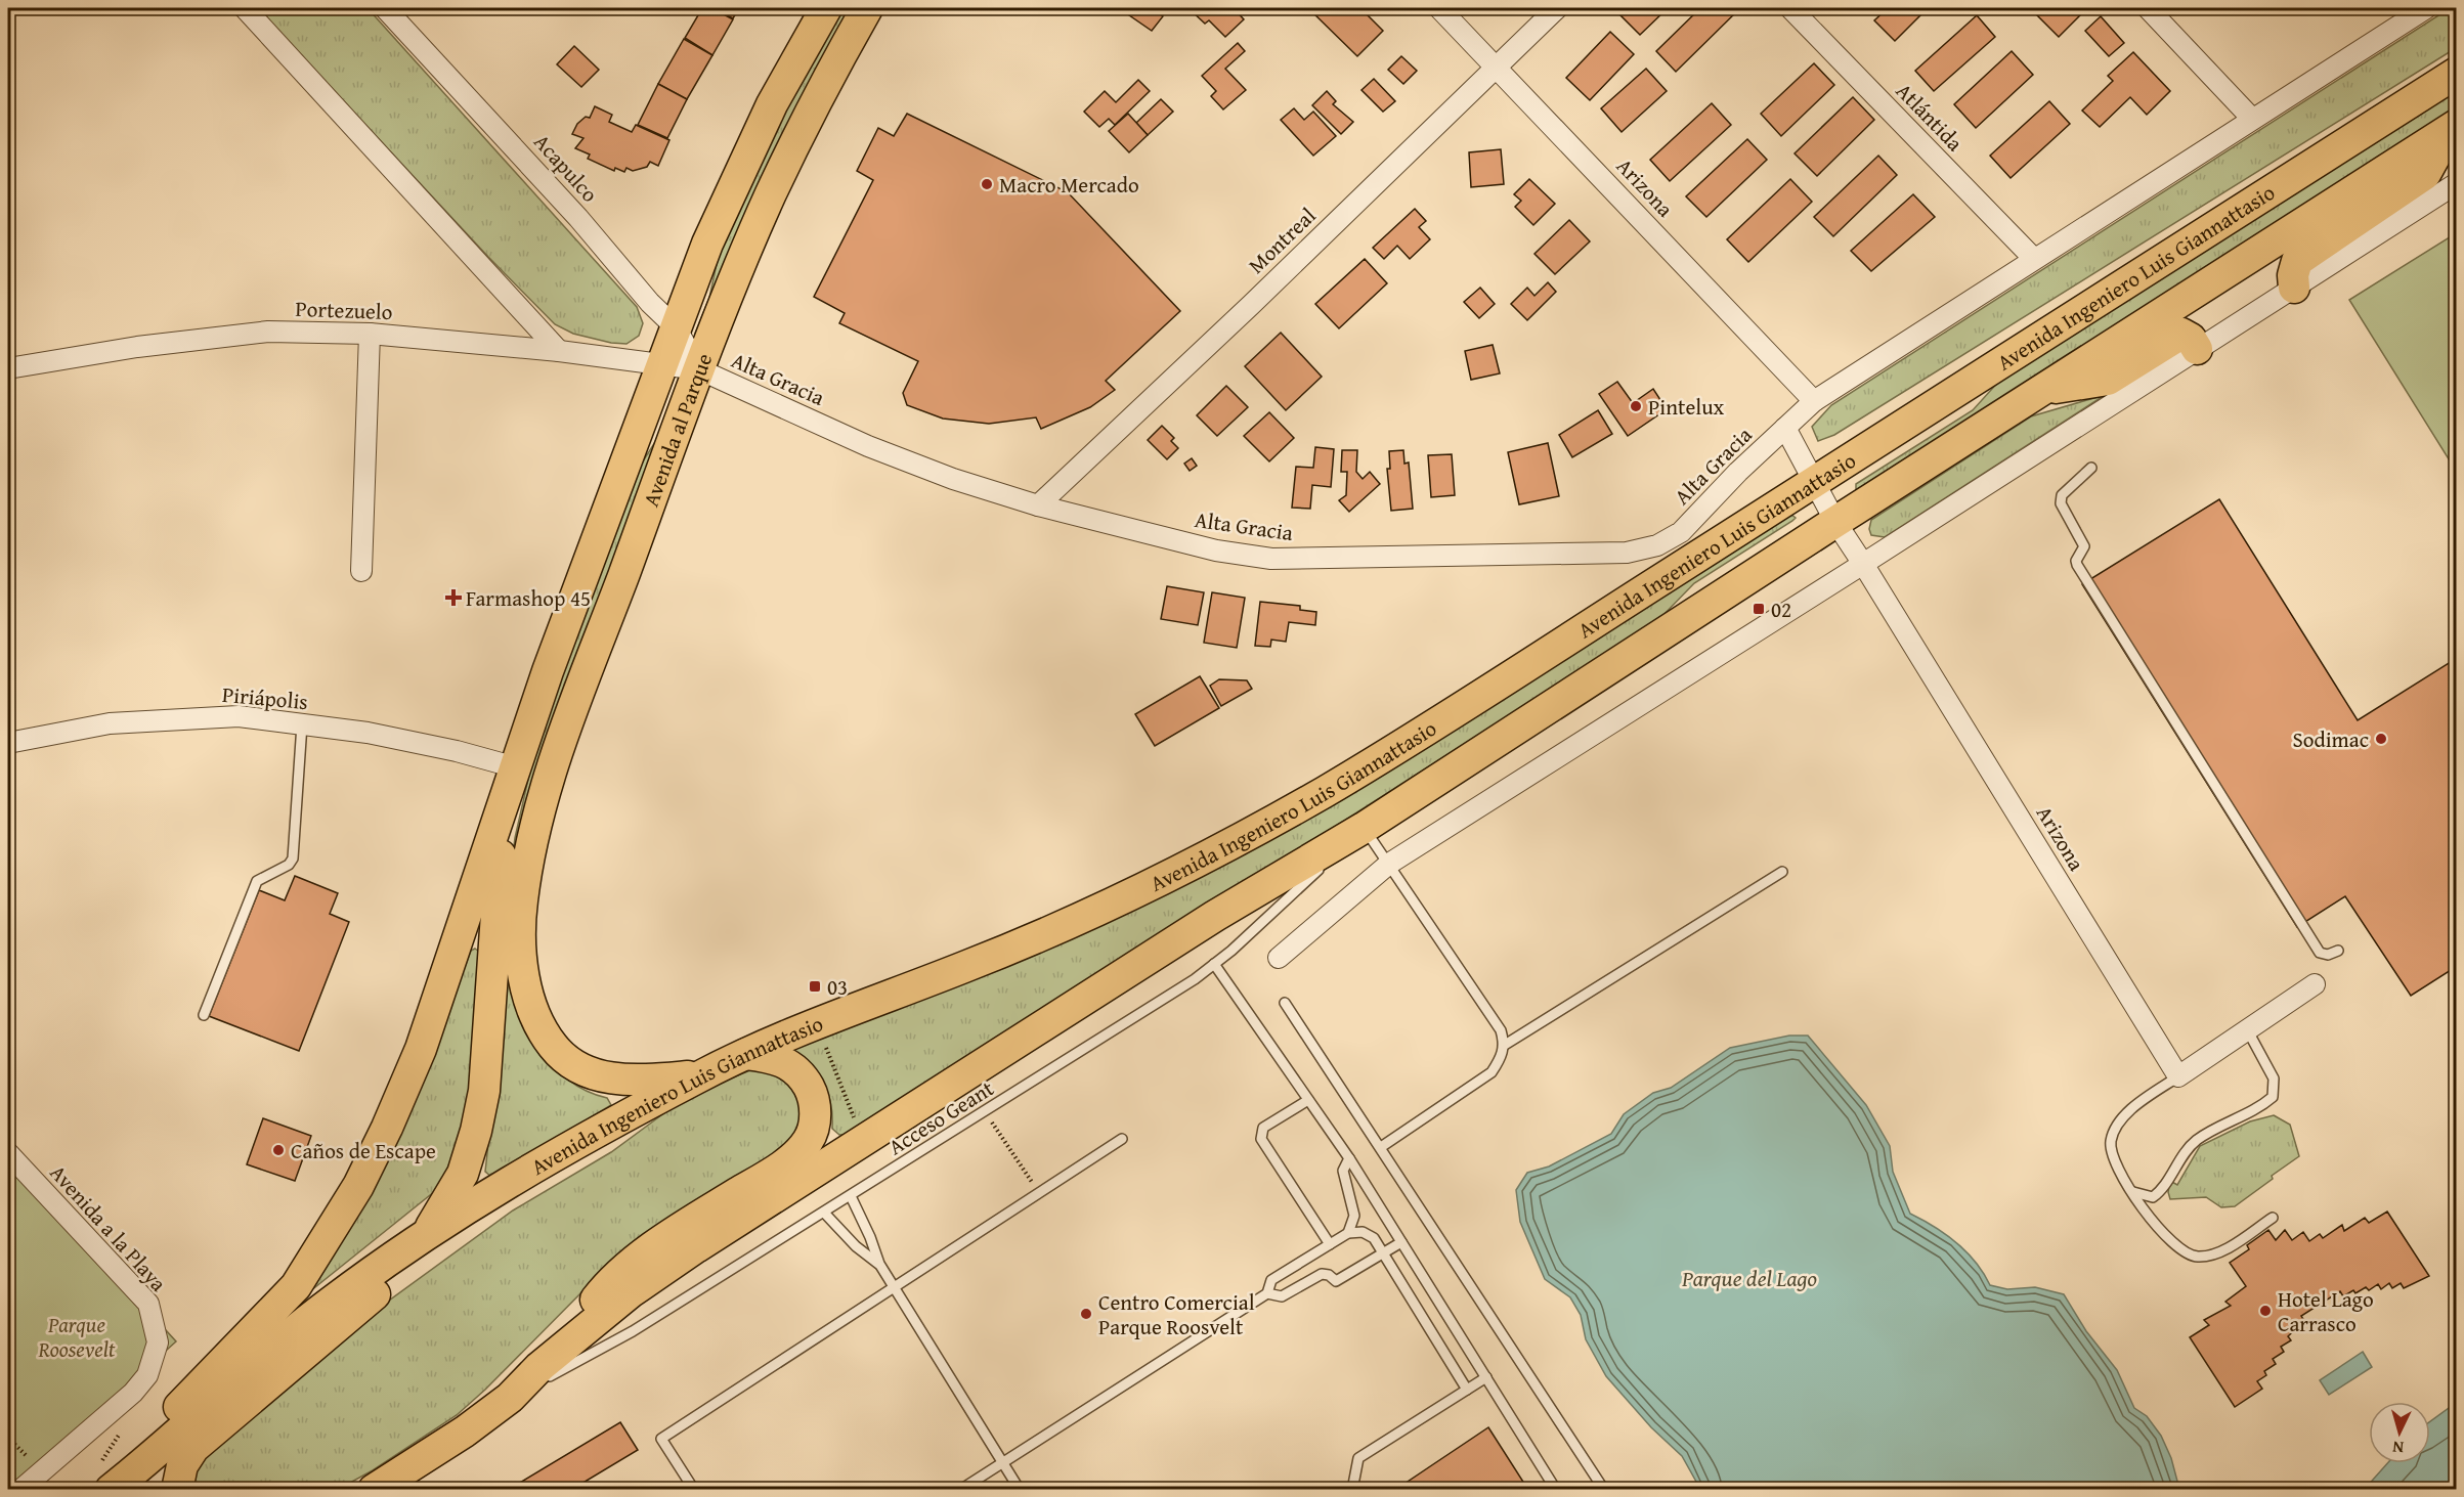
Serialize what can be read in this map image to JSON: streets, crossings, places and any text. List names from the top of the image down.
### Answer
{
  "streets": {
    "main road": ["Avenida Ingeniero Luis Giannattasio", "Avenida al Parque"],
    "street": [
      "Atlántida",
      "Acapulco",
      "Arizona",
      "Montreal",
      "Portezuelo",
      "Alta Gracia",
      "Piriápolis",
      "Avenida a la Playa"
    ],
    "lane": ["Acceso Geant"]
  },
  "crossings": [
    ["Acapulco", "Avenida al Parque"],
    ["Arizona", "Montreal"],
    ["Arizona", "Avenida Ingeniero Luis Giannattasio"],
    ["Arizona", "Alta Gracia"],
    ["Montreal", "Alta Gracia"],
    ["Avenida Ingeniero Luis Giannattasio", "Avenida al Parque"],
    ["Avenida Ingeniero Luis Giannattasio", "Acceso Geant"],
    ["Portezuelo", "Alta Gracia"],
    ["Portezuelo", "Avenida al Parque"],
    ["Alta Gracia", "Avenida al Parque"],
    ["Avenida al Parque", "Piriápolis"]
  ],
  "water": ["Parque del Lago"],
  "parks": ["Parque Roosevelt"],
  "places": {
    "other": [
      "Macro Mercado",
      "Pintelux",
      "Sodimac",
      "Caños de Escape",
      "Hotel Lago Carrasco",
      "Centro Comercial Parque Roosvelt"
    ],
    "health": ["Farmashop 45"],
    "transit": ["02", "03"]
  },
  "north": "bottom"
}
